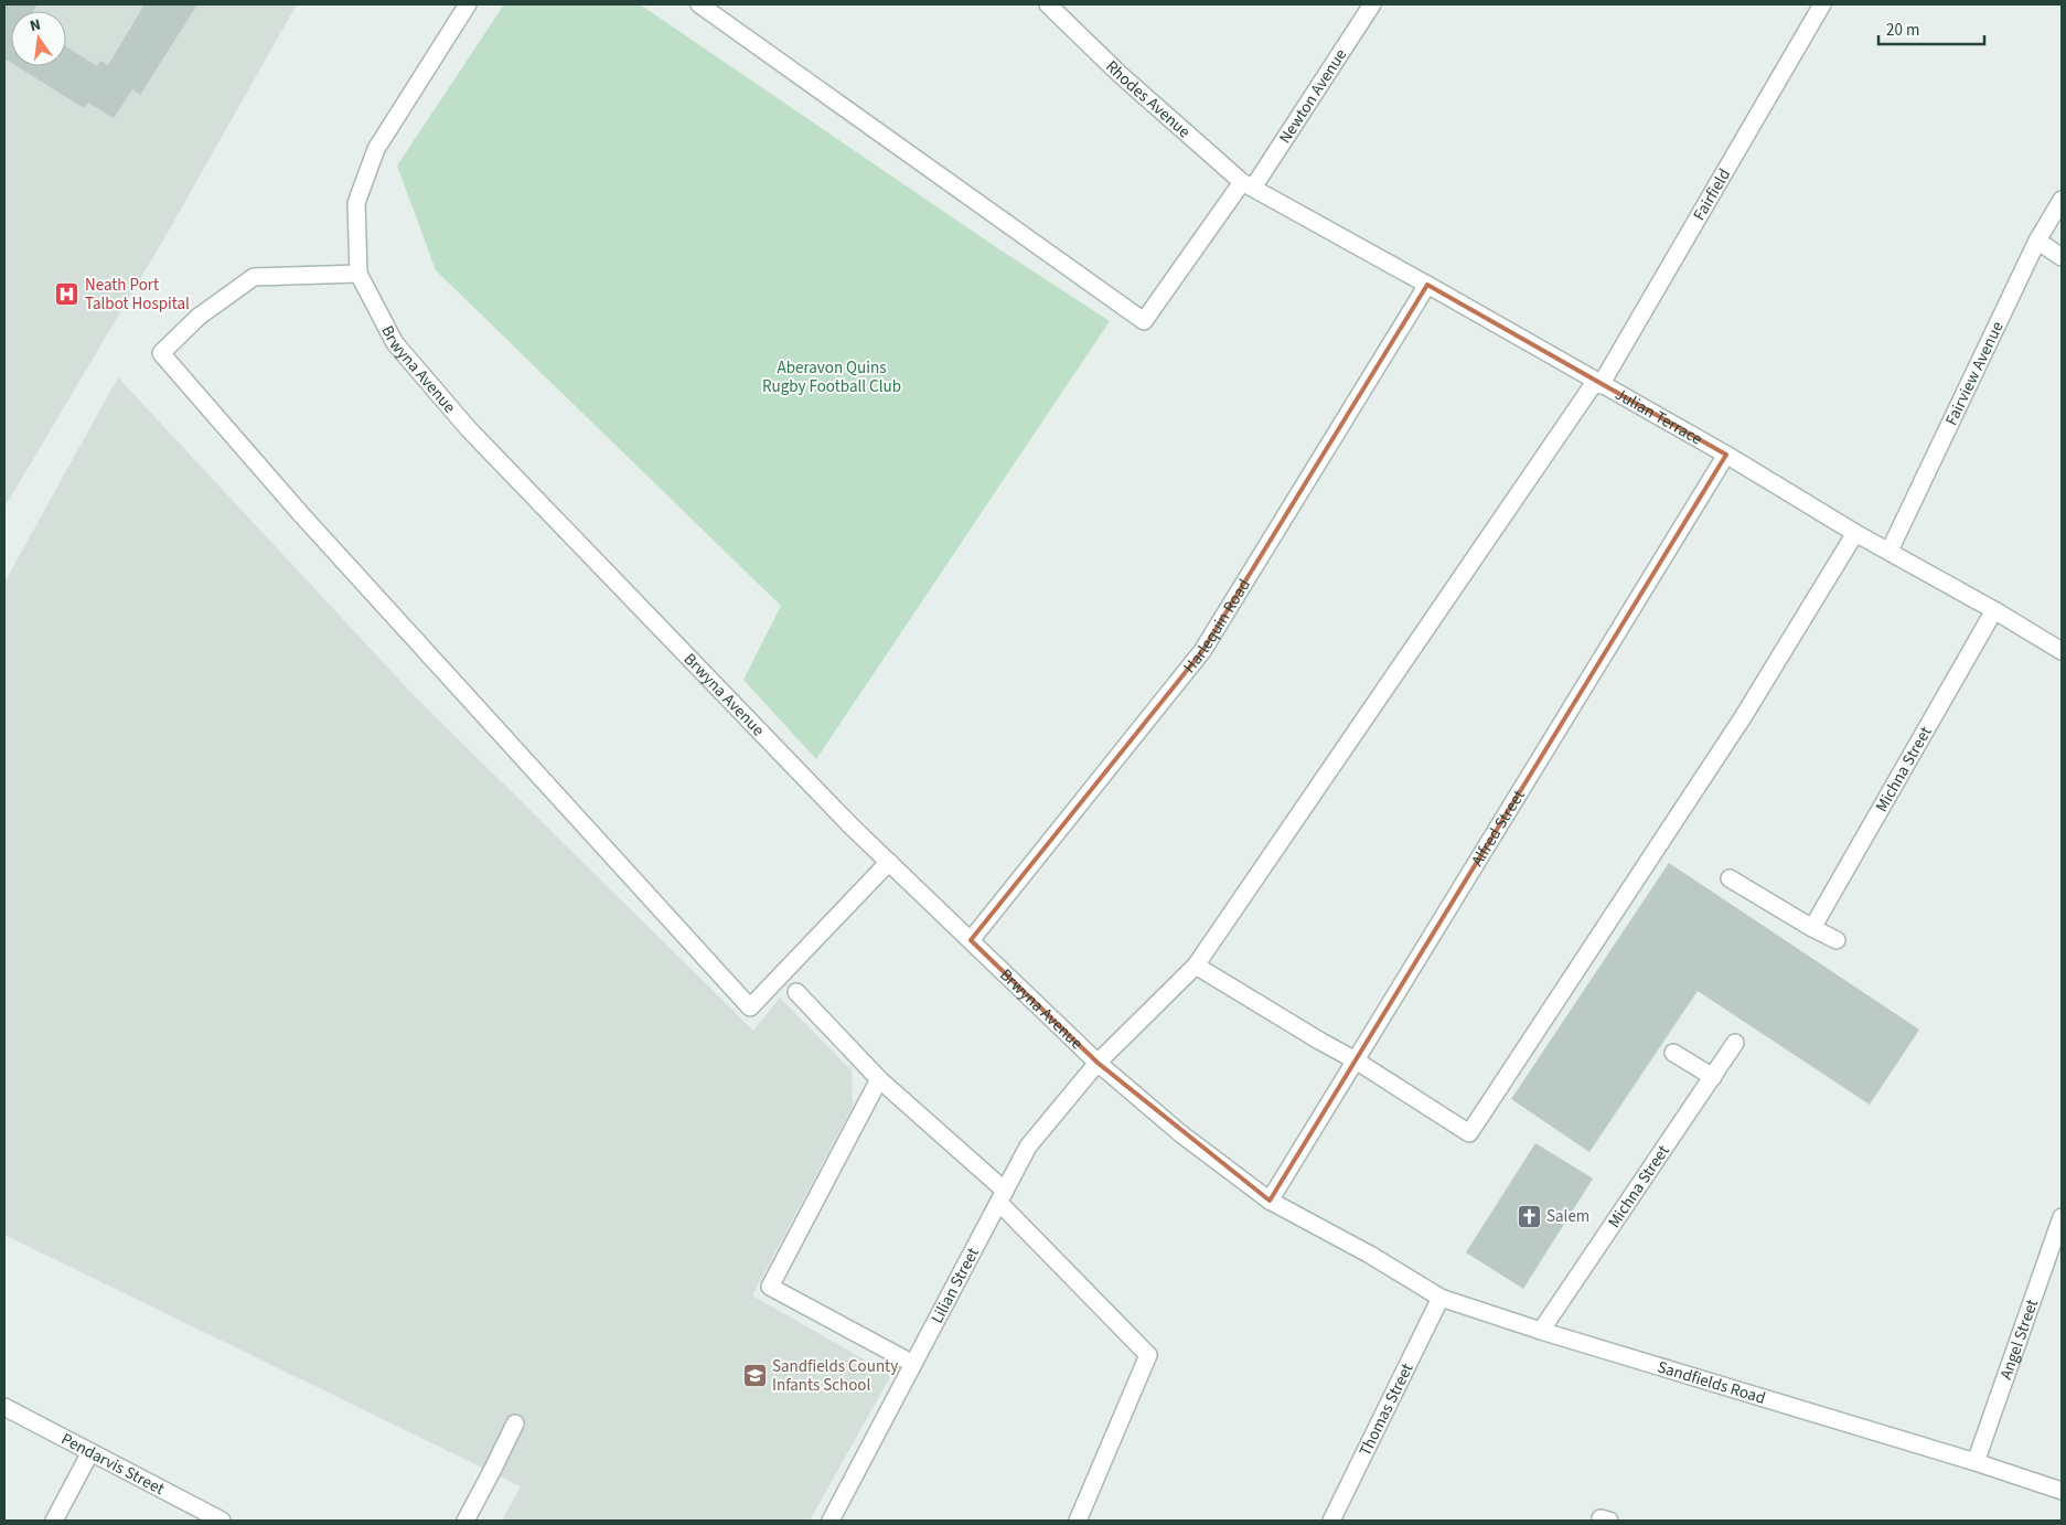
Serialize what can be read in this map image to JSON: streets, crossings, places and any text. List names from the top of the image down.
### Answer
{
  "streets": {
    "street": [
      "Newton Avenue",
      "Rhodes Avenue",
      "Fairfield",
      "Brwyna Avenue",
      "Fairview Avenue",
      "Julian Terrace",
      "Harlequin Road",
      "Michna Street",
      "Alfred Street",
      "Lilian Street",
      "Angel Street",
      "Sandfields Road",
      "Thomas Street",
      "Pendarvis Street"
    ]
  },
  "crossings": [
    ["Newton Avenue", "Rhodes Avenue"],
    ["Newton Avenue", "Julian Terrace"],
    ["Rhodes Avenue", "Julian Terrace"],
    ["Fairfield", "Julian Terrace"],
    ["Fairfield", "Lilian Street"],
    ["Brwyna Avenue", "Harlequin Road"],
    ["Brwyna Avenue", "Alfred Street"],
    ["Brwyna Avenue", "Lilian Street"],
    ["Brwyna Avenue", "Sandfields Road"],
    ["Fairview Avenue", "Julian Terrace"],
    ["Julian Terrace", "Harlequin Road"],
    ["Julian Terrace", "Michna Street"],
    ["Julian Terrace", "Alfred Street"],
    ["Michna Street", "Sandfields Road"],
    ["Angel Street", "Sandfields Road"],
    ["Sandfields Road", "Thomas Street"]
  ],
  "parks": ["Aberavon Quins Rugby Football Club"],
  "places": {
    "hospital": ["Neath Port Talbot Hospital"],
    "church": ["Salem"],
    "school or university": ["Sandfields County Infants School"]
  },
  "scale_bar": "20 m",
  "north": "top"
}
